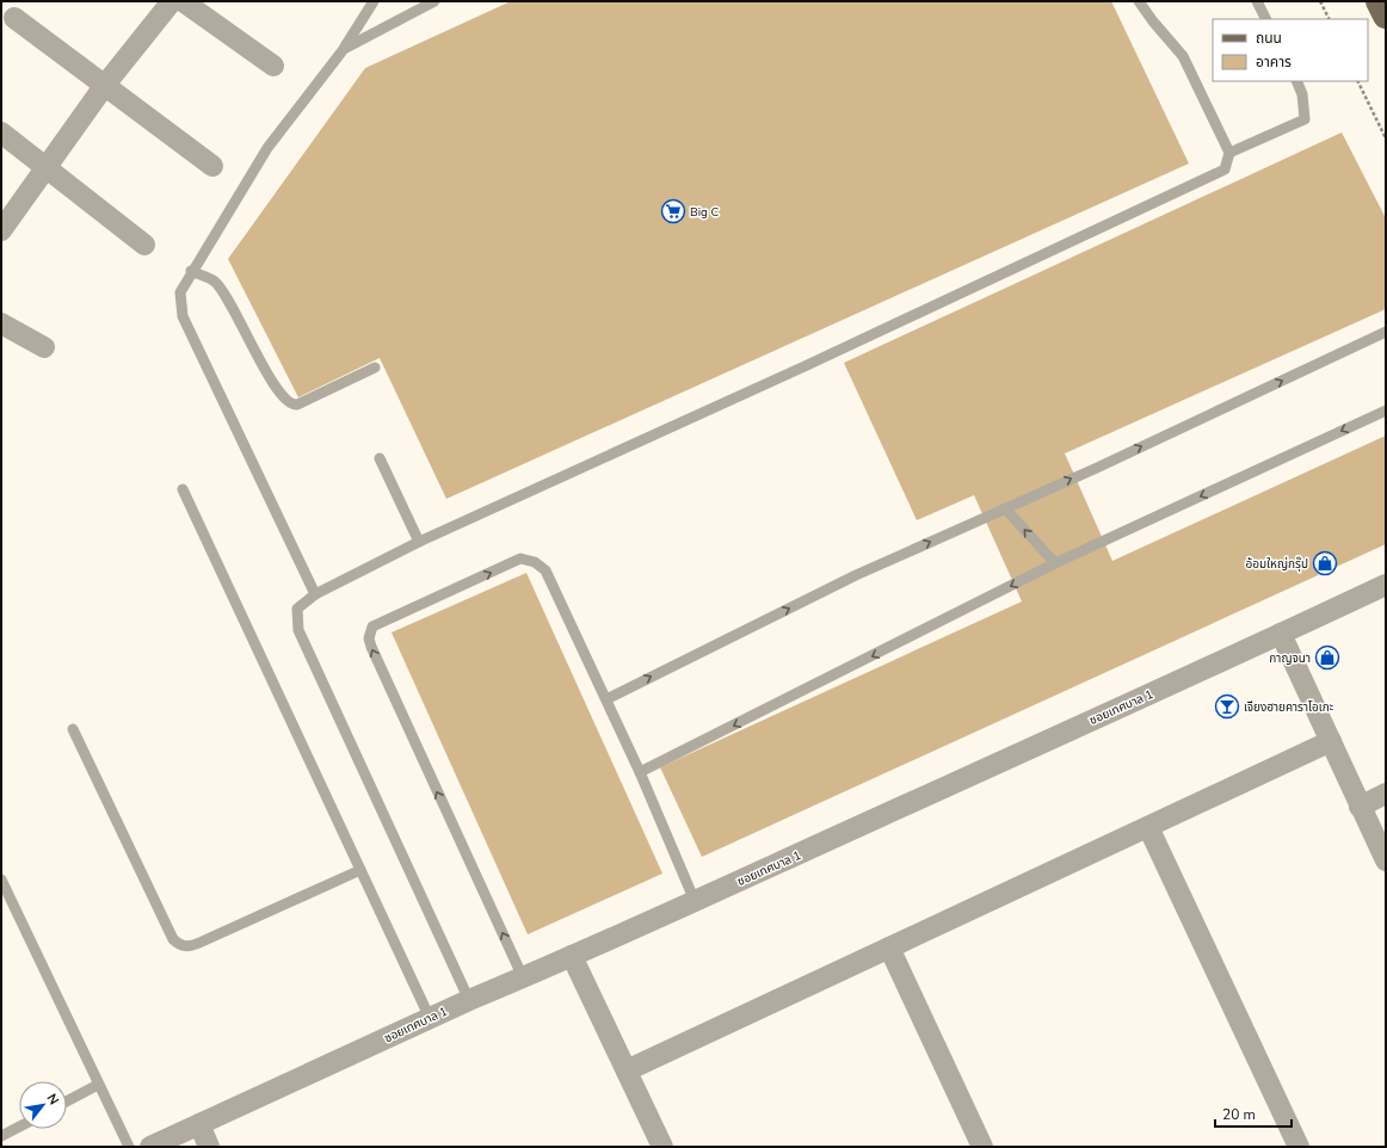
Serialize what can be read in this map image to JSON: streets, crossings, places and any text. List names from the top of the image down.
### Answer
{
  "streets": {
    "street": ["ซอยเทศบาล 1"]
  },
  "places": {
    "supermarket": ["Big C"],
    "shop": ["อ้อมใหญ่กรุ๊ป", "กาญจนา"],
    "bar": ["เจียงฮายคาราโอเกะ"]
  },
  "legend": ["ถนน", "อาคาร"],
  "scale_bar": "20 m",
  "north": "top right"
}
